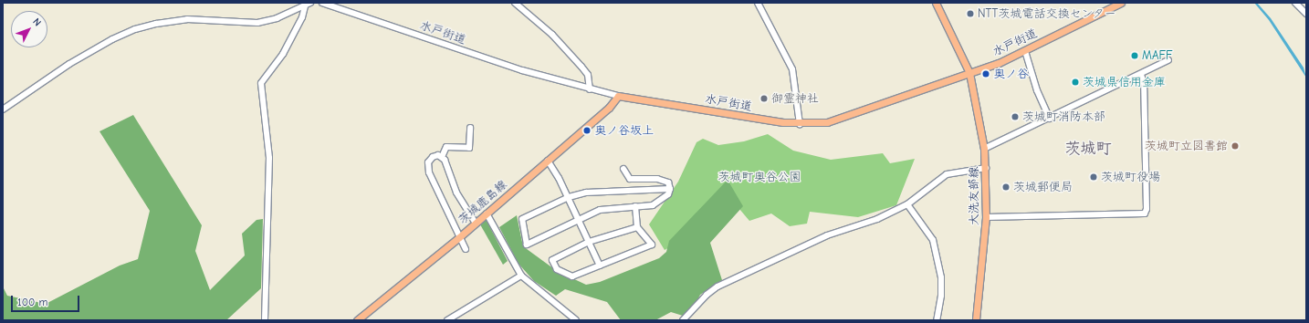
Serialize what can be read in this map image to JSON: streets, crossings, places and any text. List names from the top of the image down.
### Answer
{
  "streets": {
    "main road": ["水戸街道", "大洗友部線", "茨城鹿島線"]
  },
  "crossings": [
    ["水戸街道", "大洗友部線"],
    ["水戸街道", "茨城鹿島線"]
  ],
  "districts": ["茨城町"],
  "parks": ["茨城町奥谷公園"],
  "places": [
    "NTT茨城電話交換センター",
    "MAFF",
    "奥ノ谷",
    "茨城県信用金庫",
    "御霊神社",
    "茨城町消防本部",
    "奥ノ谷坂上",
    "茨城町立図書館",
    "茨城町役場",
    "茨城郵便局"
  ],
  "scale_bar": "100 m",
  "north": "top right"
}
